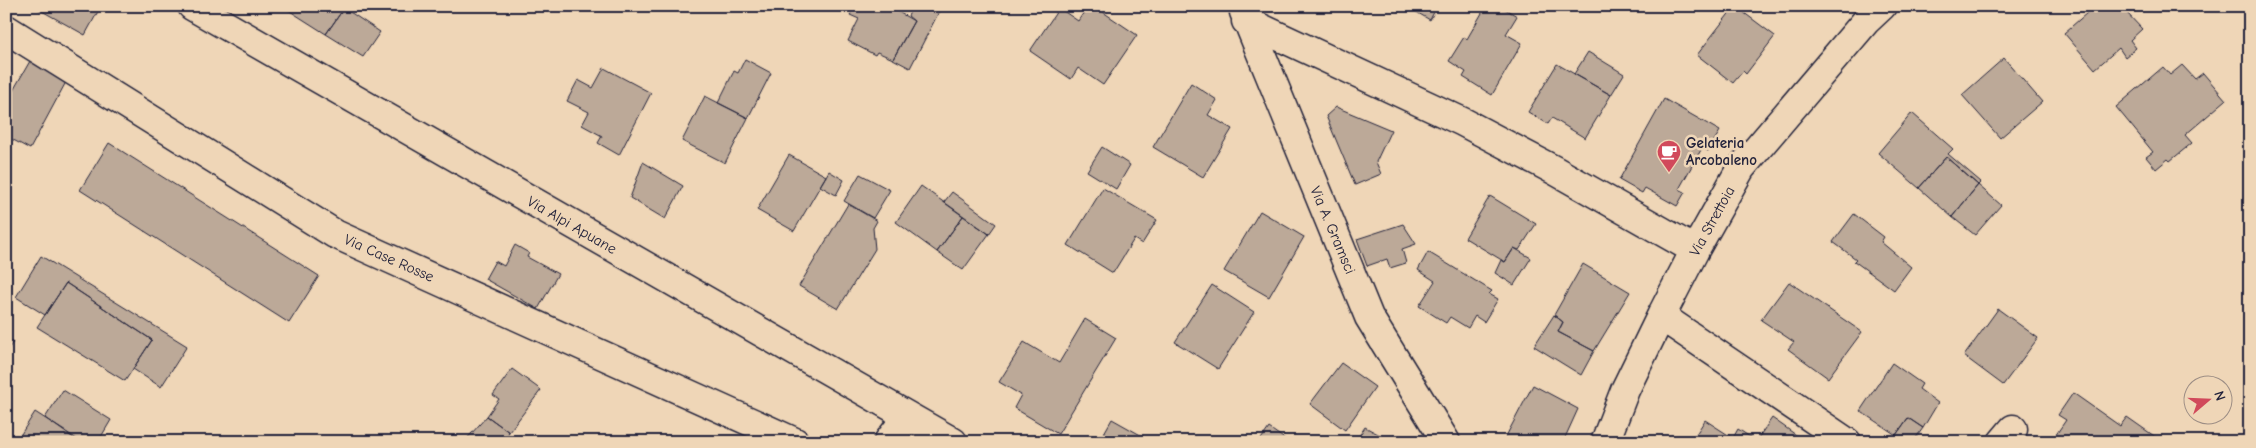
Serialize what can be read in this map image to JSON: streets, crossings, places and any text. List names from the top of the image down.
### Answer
{
  "streets": {
    "street": [
      "Via Strettoia",
      "Via Alpi Apuane",
      "Via A. Gramsci",
      "Via Case Rosse"
    ]
  },
  "places": {
    "cafe": ["Gelateria Arcobaleno"]
  },
  "north": "right"
}
